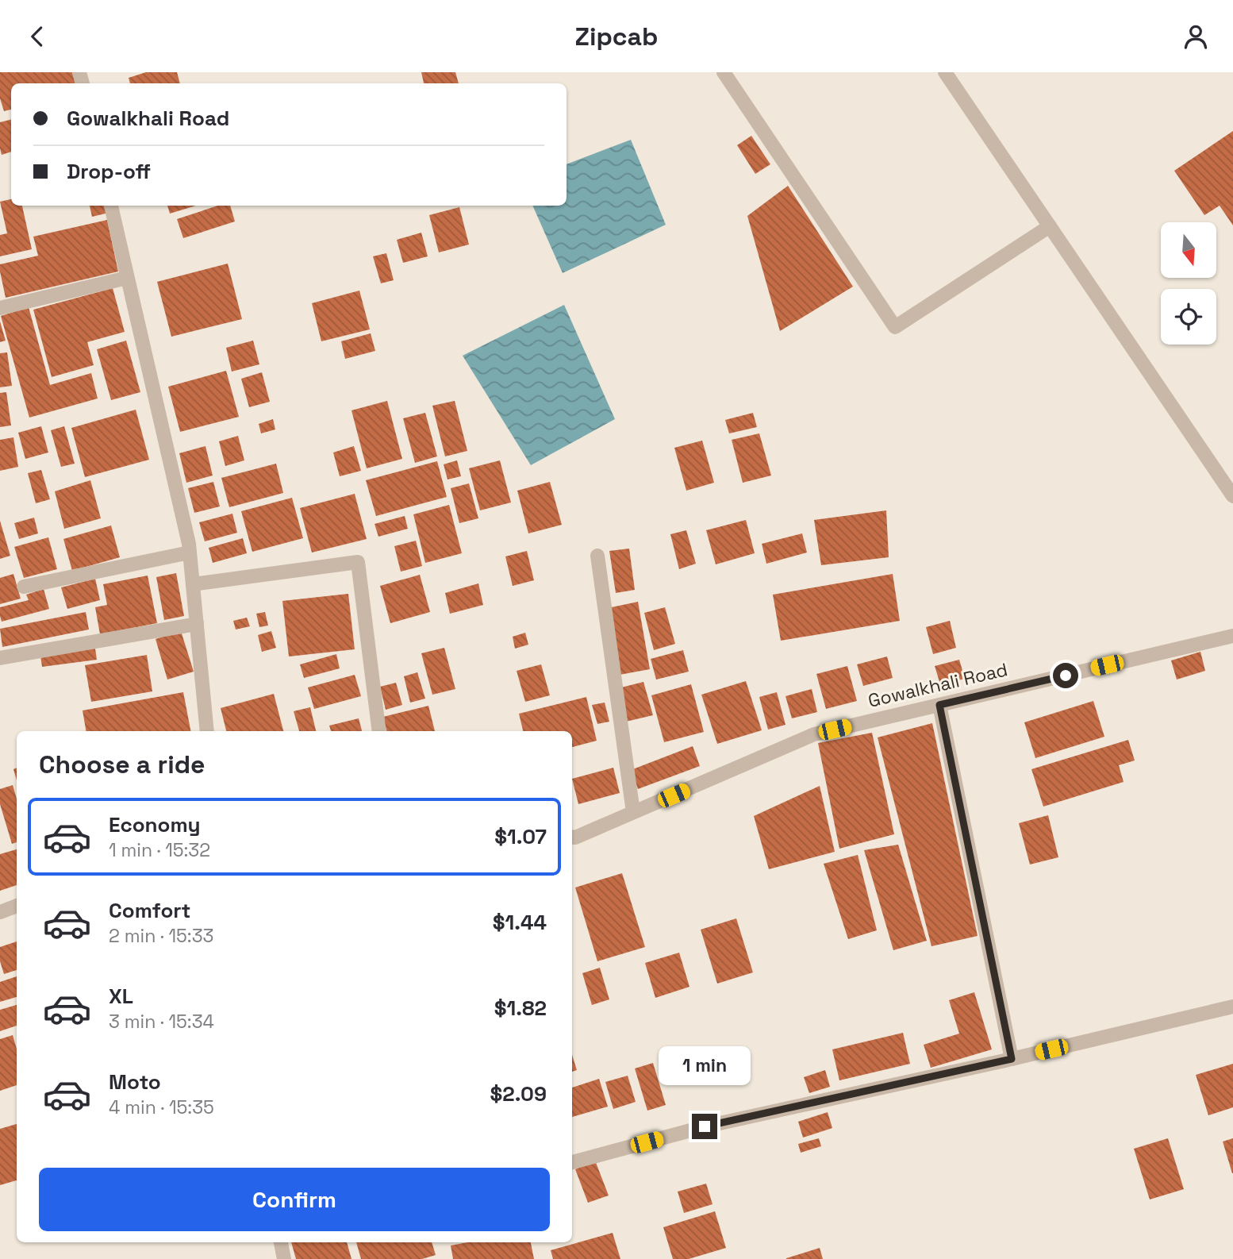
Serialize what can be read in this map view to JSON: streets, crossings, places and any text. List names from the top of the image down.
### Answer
{
  "streets": {
    "street": ["Gowalkhali Road"]
  },
  "north": "bottom",
  "page": {
    "header": "Zipcab",
    "banner": ["Gowalkhali Road", "Drop-off"],
    "heading": "Choose a ride",
    "list": [
      {
        "name": "Economy",
        "note": "1 min · 15:32",
        "value": "$1.07"
      },
      {
        "name": "Comfort",
        "note": "2 min · 15:33",
        "value": "$1.44"
      },
      {
        "name": "XL",
        "note": "3 min · 15:34",
        "value": "$1.82"
      },
      {
        "name": "Moto",
        "note": "4 min · 15:35",
        "value": "$2.09"
      }
    ],
    "bubble": "1 min",
    "buttons": "Confirm"
  }
}
